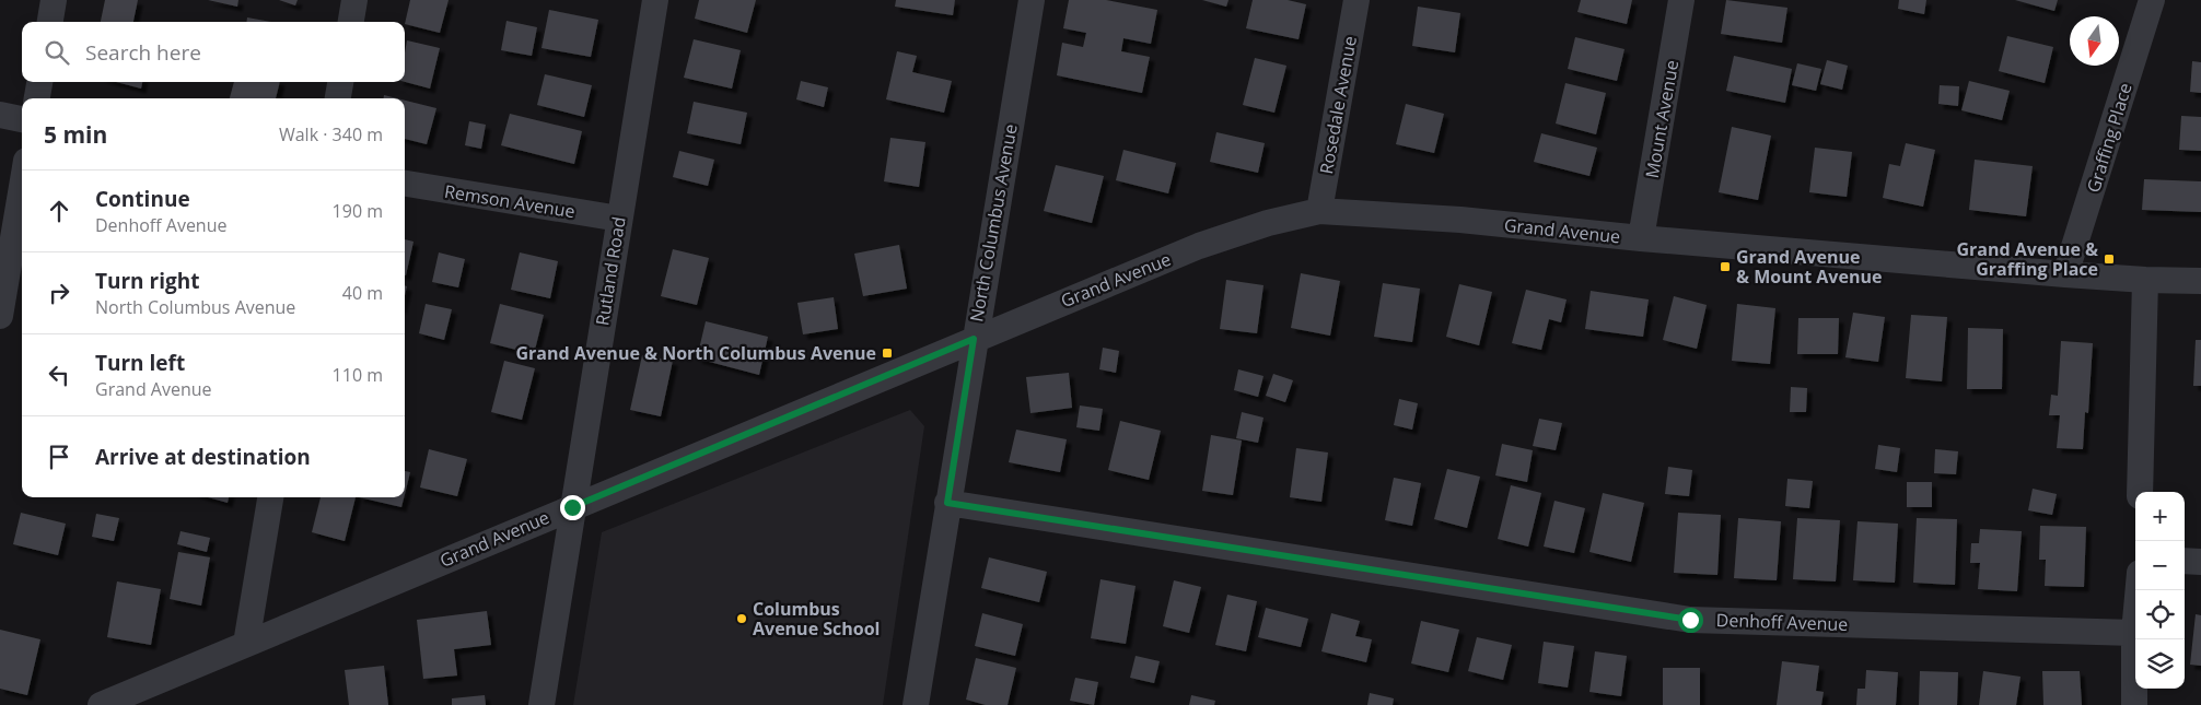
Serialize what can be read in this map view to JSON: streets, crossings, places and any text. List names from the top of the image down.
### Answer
{
  "streets": {
    "street": [
      "Rosedale Avenue",
      "Mount Avenue",
      "Graffing Place",
      "Remson Avenue",
      "North Columbus Avenue",
      "Grand Avenue",
      "Rutland Road",
      "Denhoff Avenue"
    ]
  },
  "crossings": [
    ["Rosedale Avenue", "Grand Avenue"],
    ["Mount Avenue", "Grand Avenue"],
    ["Graffing Place", "Grand Avenue"],
    ["Remson Avenue", "Rutland Road"],
    ["North Columbus Avenue", "Grand Avenue"],
    ["North Columbus Avenue", "Denhoff Avenue"],
    ["Grand Avenue", "Rutland Road"]
  ],
  "places": {
    "transit": ["Grand Avenue & Graffing Place", "Grand Avenue & Mount Avenue", "Grand Avenue & North Columbus Avenue"],
    "other": ["Columbus Avenue School"]
  },
  "north": "bottom",
  "page": {
    "search": "Search here",
    "heading": ["5 min", "Walk · 340 m"],
    "list": [
      ["Continue", "Denhoff Avenue", "190 m"],
      ["Turn right", "North Columbus Avenue", "40 m"],
      ["Turn left", "Grand Avenue", "110 m"],
      "Arrive at destination"
    ],
    "map_buttons": ["+", "−"]
  }
}
